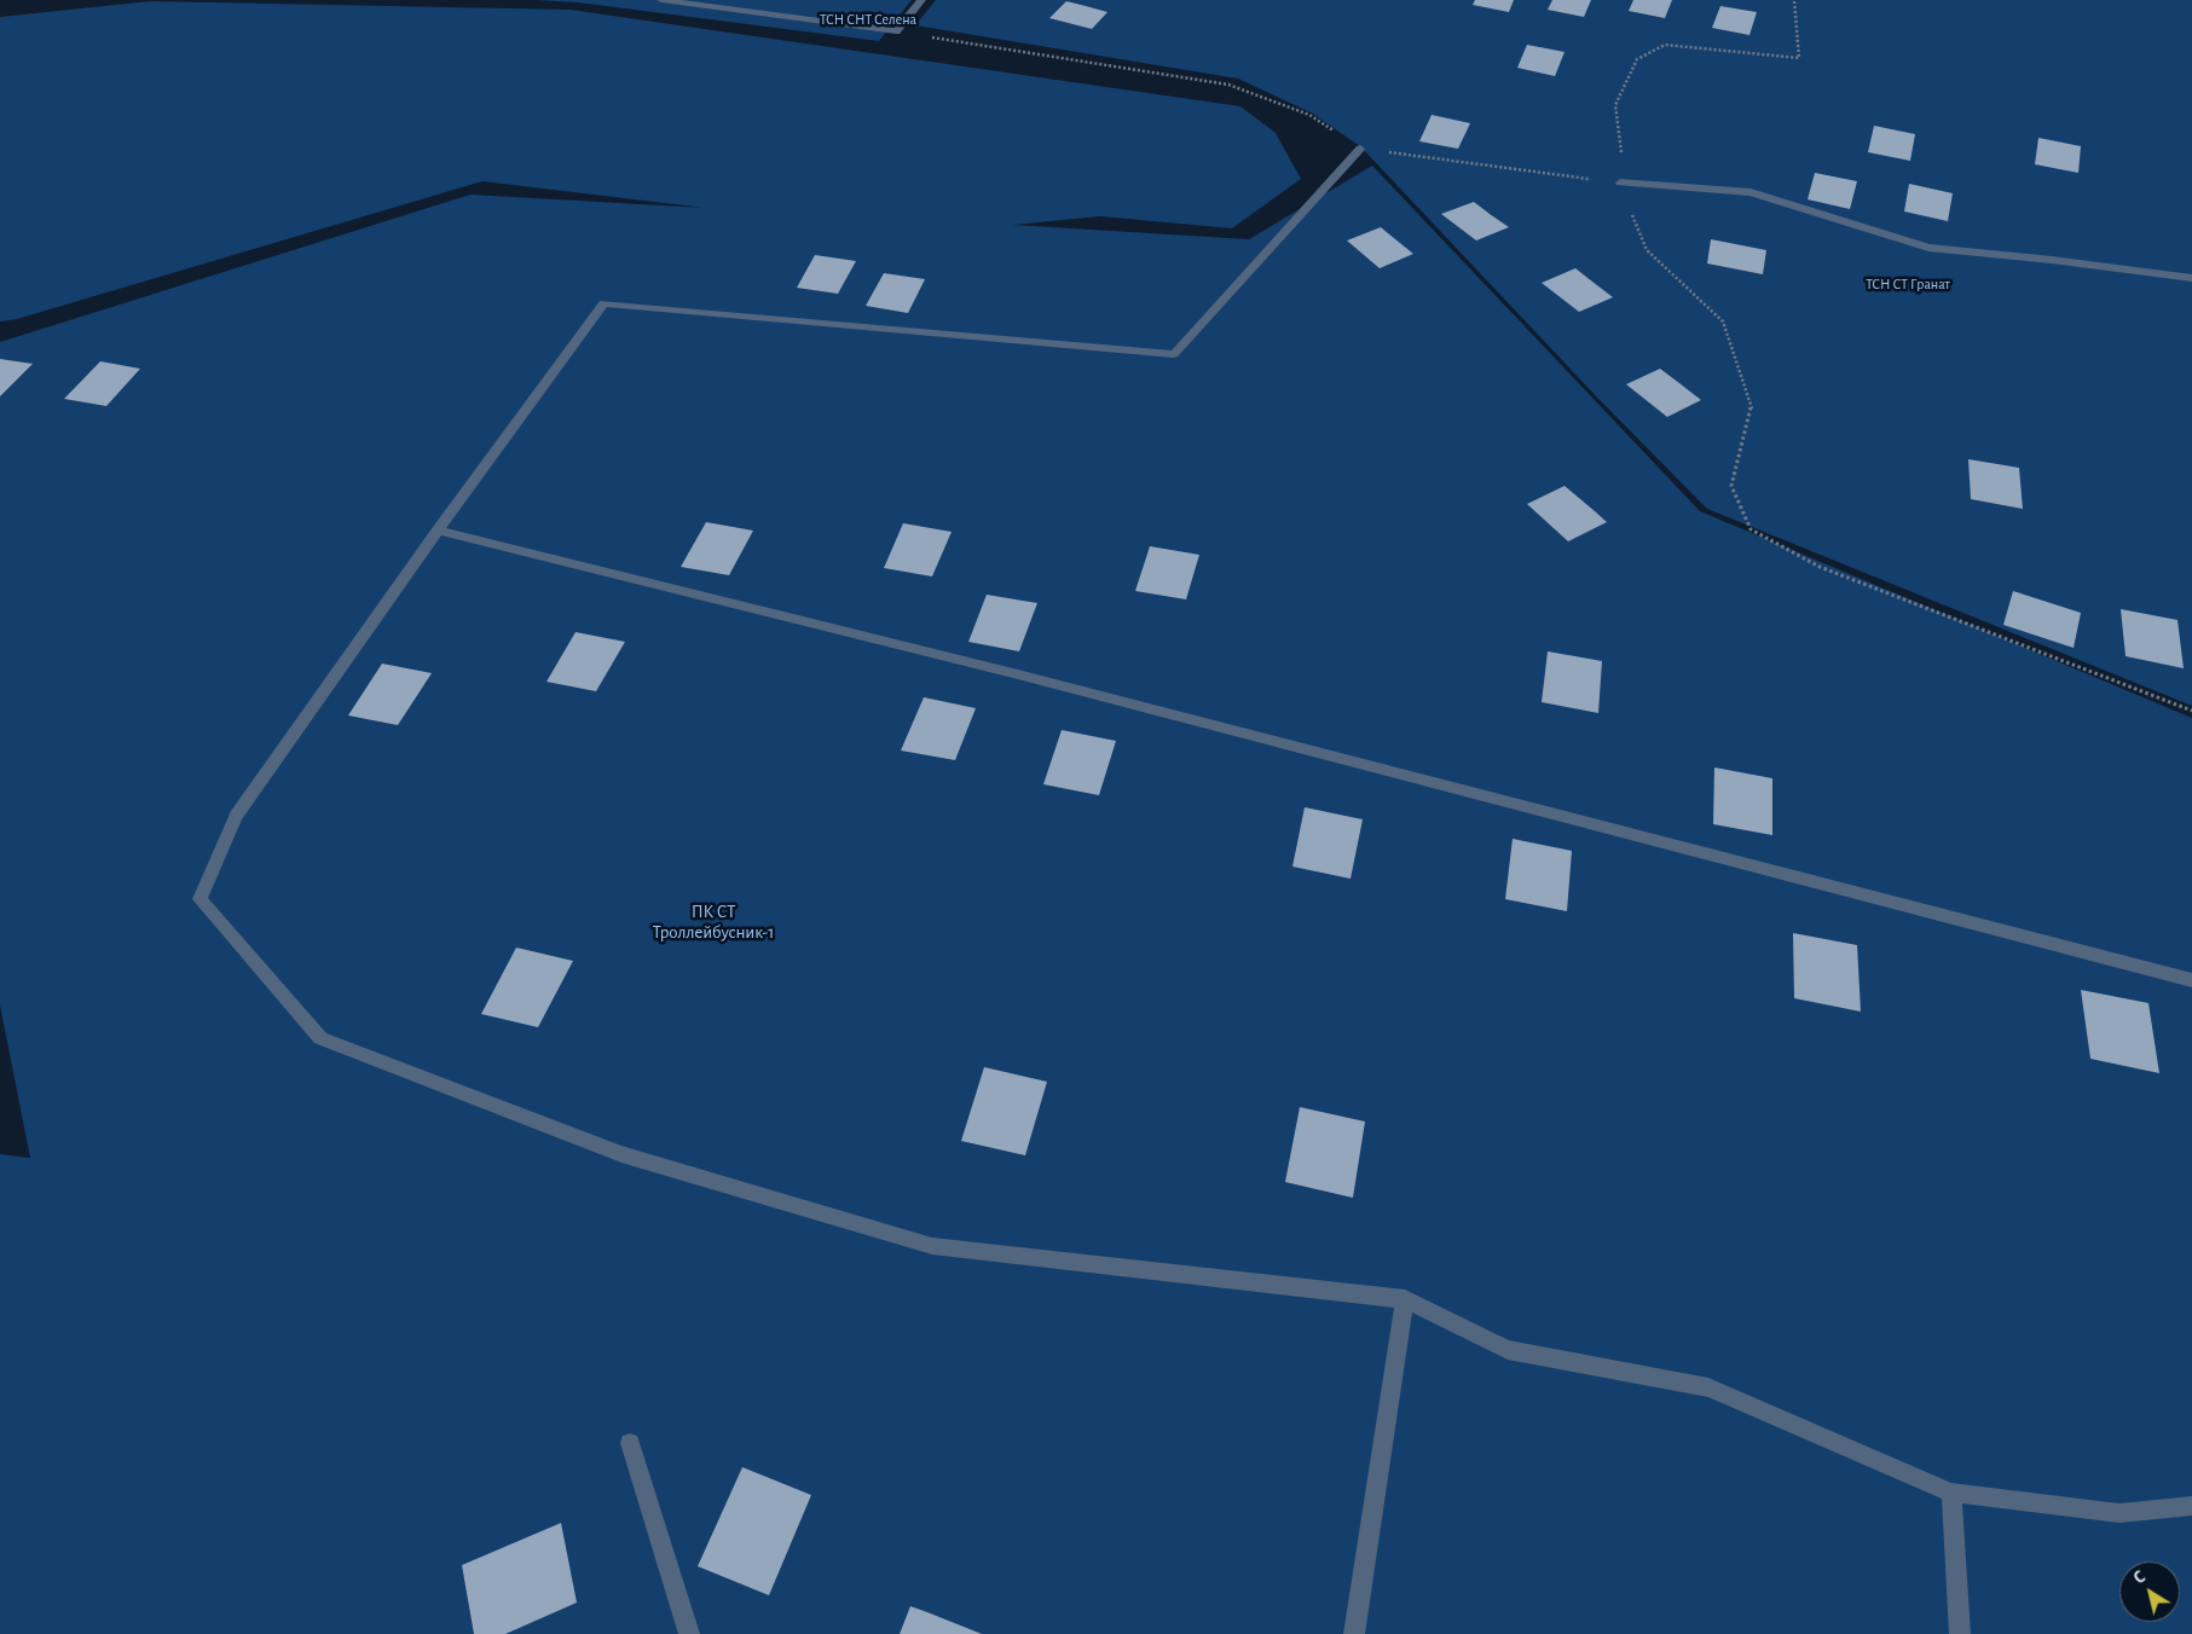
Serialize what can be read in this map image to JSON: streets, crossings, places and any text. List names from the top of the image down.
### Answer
{
  "parks": ["ТСН СНТ Селена", "ТСН СТ Гранат", "ПК СТ Троллейбусник-1"],
  "north": "top left"
}
